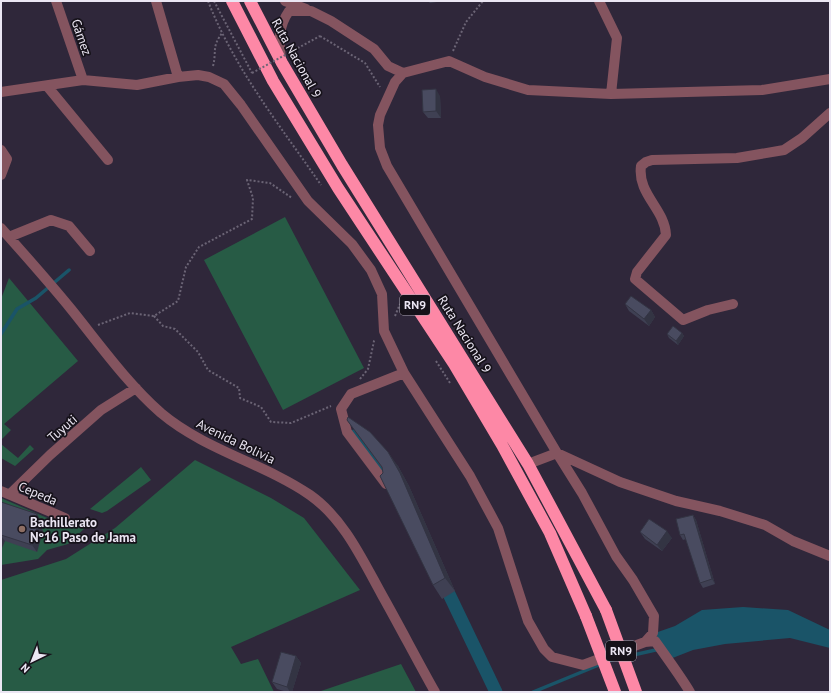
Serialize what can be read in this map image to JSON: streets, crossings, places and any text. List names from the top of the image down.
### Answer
{
  "streets": {
    "highway": ["Ruta Nacional 9", "RN9"],
    "street": [
      "Gámez",
      "Tuyuti",
      "Avenida Bolivia",
      "Cepeda"
    ]
  },
  "crossings": [
    ["Tuyuti", "Avenida Bolivia"],
    ["Tuyuti", "Cepeda"]
  ],
  "places": ["Bachillerato Nº16 Paso de Jama"],
  "north": "bottom left"
}
